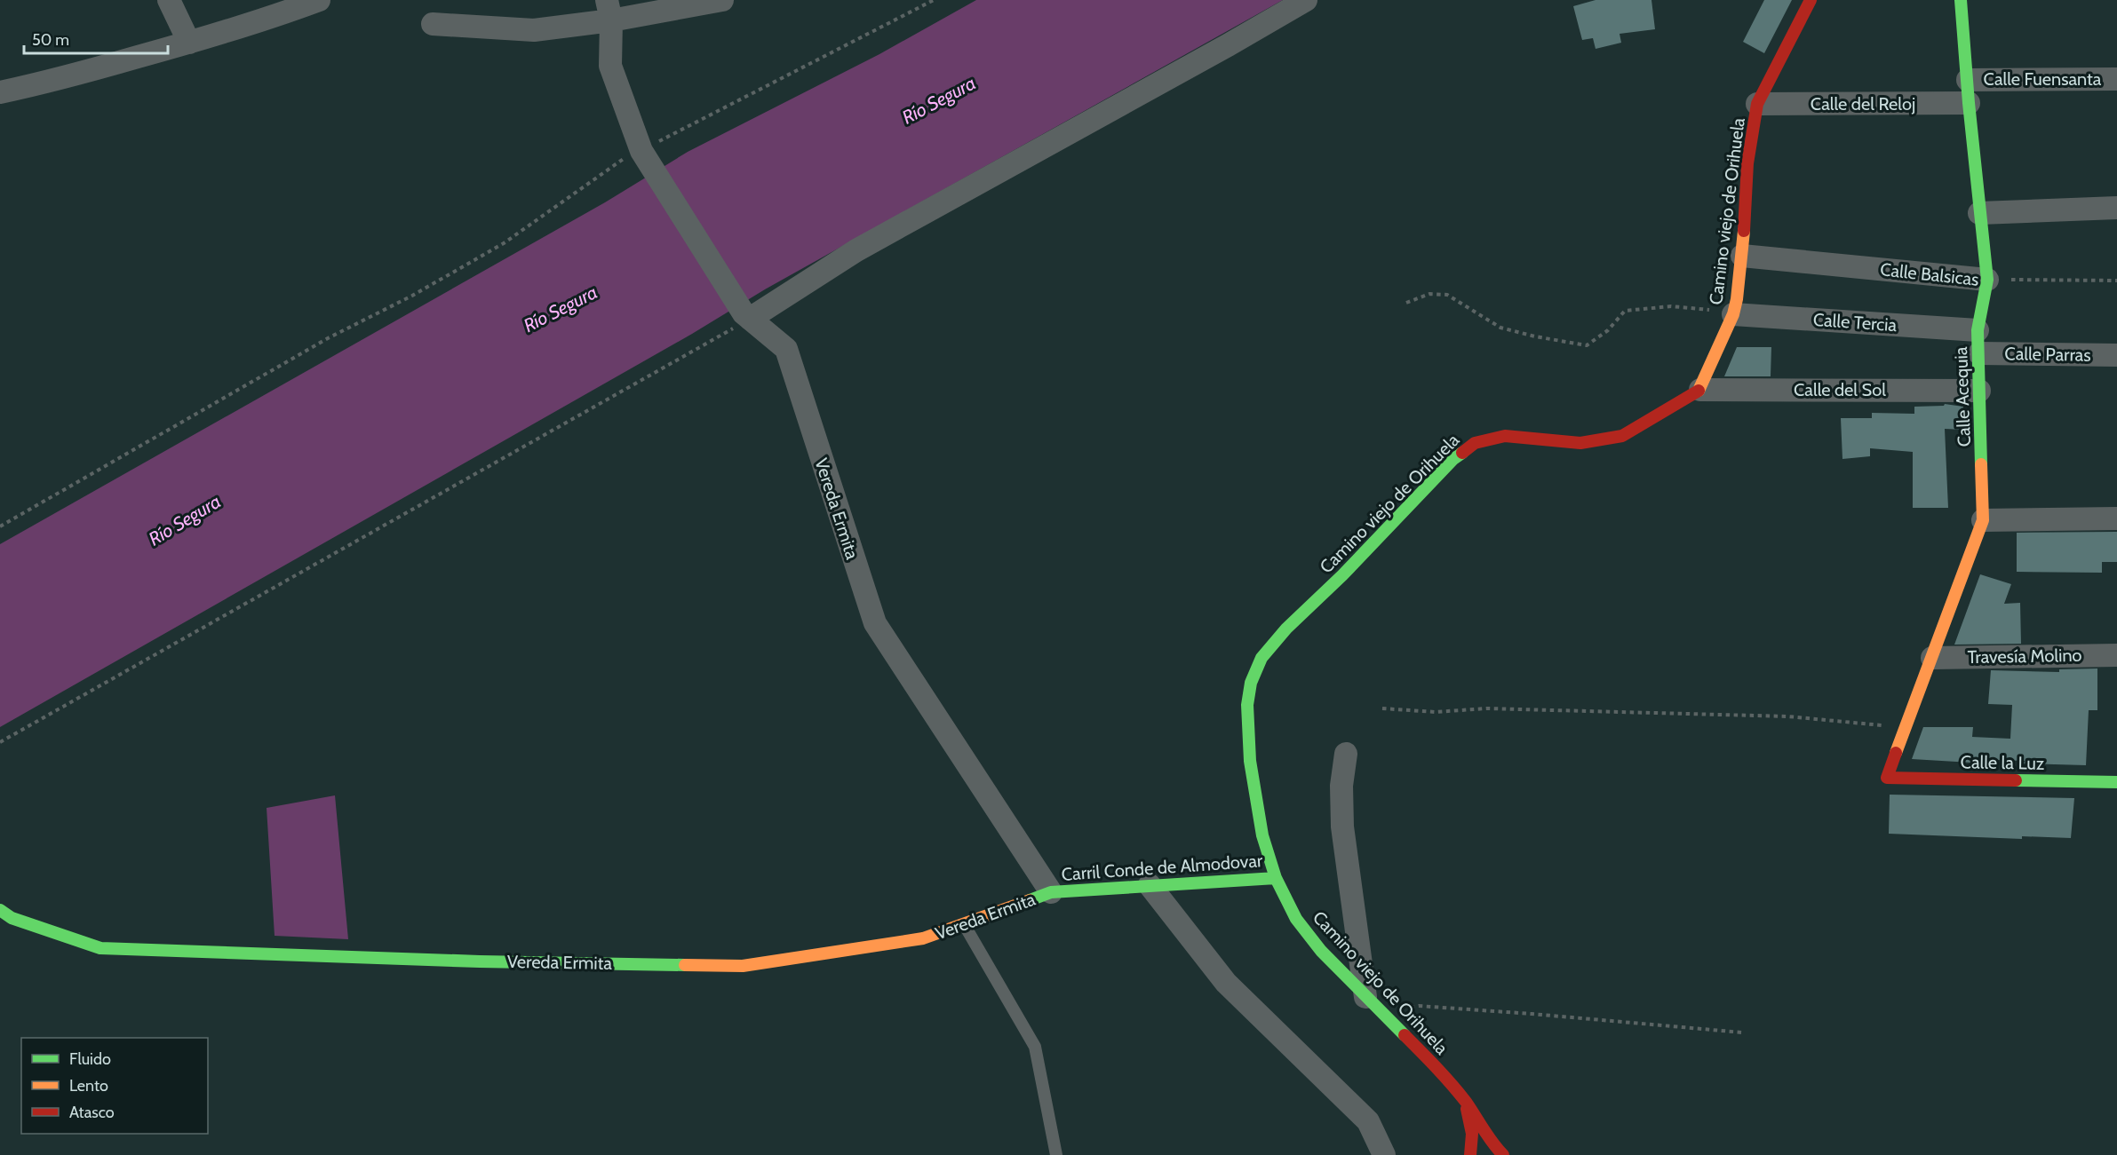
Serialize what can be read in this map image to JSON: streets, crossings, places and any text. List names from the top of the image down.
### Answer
{
  "streets": {
    "street": [
      "Calle Fuensanta",
      "Calle del Reloj",
      "Camino viejo de Orihuela",
      "Calle Balsicas",
      "Calle Tercia",
      "Calle Parras",
      "Calle del Sol",
      "Calle Acequia",
      "Vereda Ermita",
      "Travesía Molino",
      "Calle la Luz",
      "Carril Conde de Almodovar"
    ]
  },
  "crossings": [
    ["Calle Fuensanta", "Calle Acequia"],
    ["Calle del Reloj", "Camino viejo de Orihuela"],
    ["Calle del Reloj", "Calle Acequia"],
    ["Camino viejo de Orihuela", "Calle Balsicas"],
    ["Camino viejo de Orihuela", "Calle Tercia"],
    ["Camino viejo de Orihuela", "Calle del Sol"],
    ["Camino viejo de Orihuela", "Carril Conde de Almodovar"],
    ["Calle Balsicas", "Calle Acequia"],
    ["Calle Tercia", "Calle Acequia"],
    ["Calle Parras", "Calle Acequia"],
    ["Calle del Sol", "Calle Acequia"],
    ["Calle Acequia", "Travesía Molino"],
    ["Calle Acequia", "Calle la Luz"],
    ["Vereda Ermita", "Carril Conde de Almodovar"]
  ],
  "water": ["Río Segura"],
  "legend": ["Fluido", "Lento", "Atasco"],
  "scale_bar": "50 m"
}
